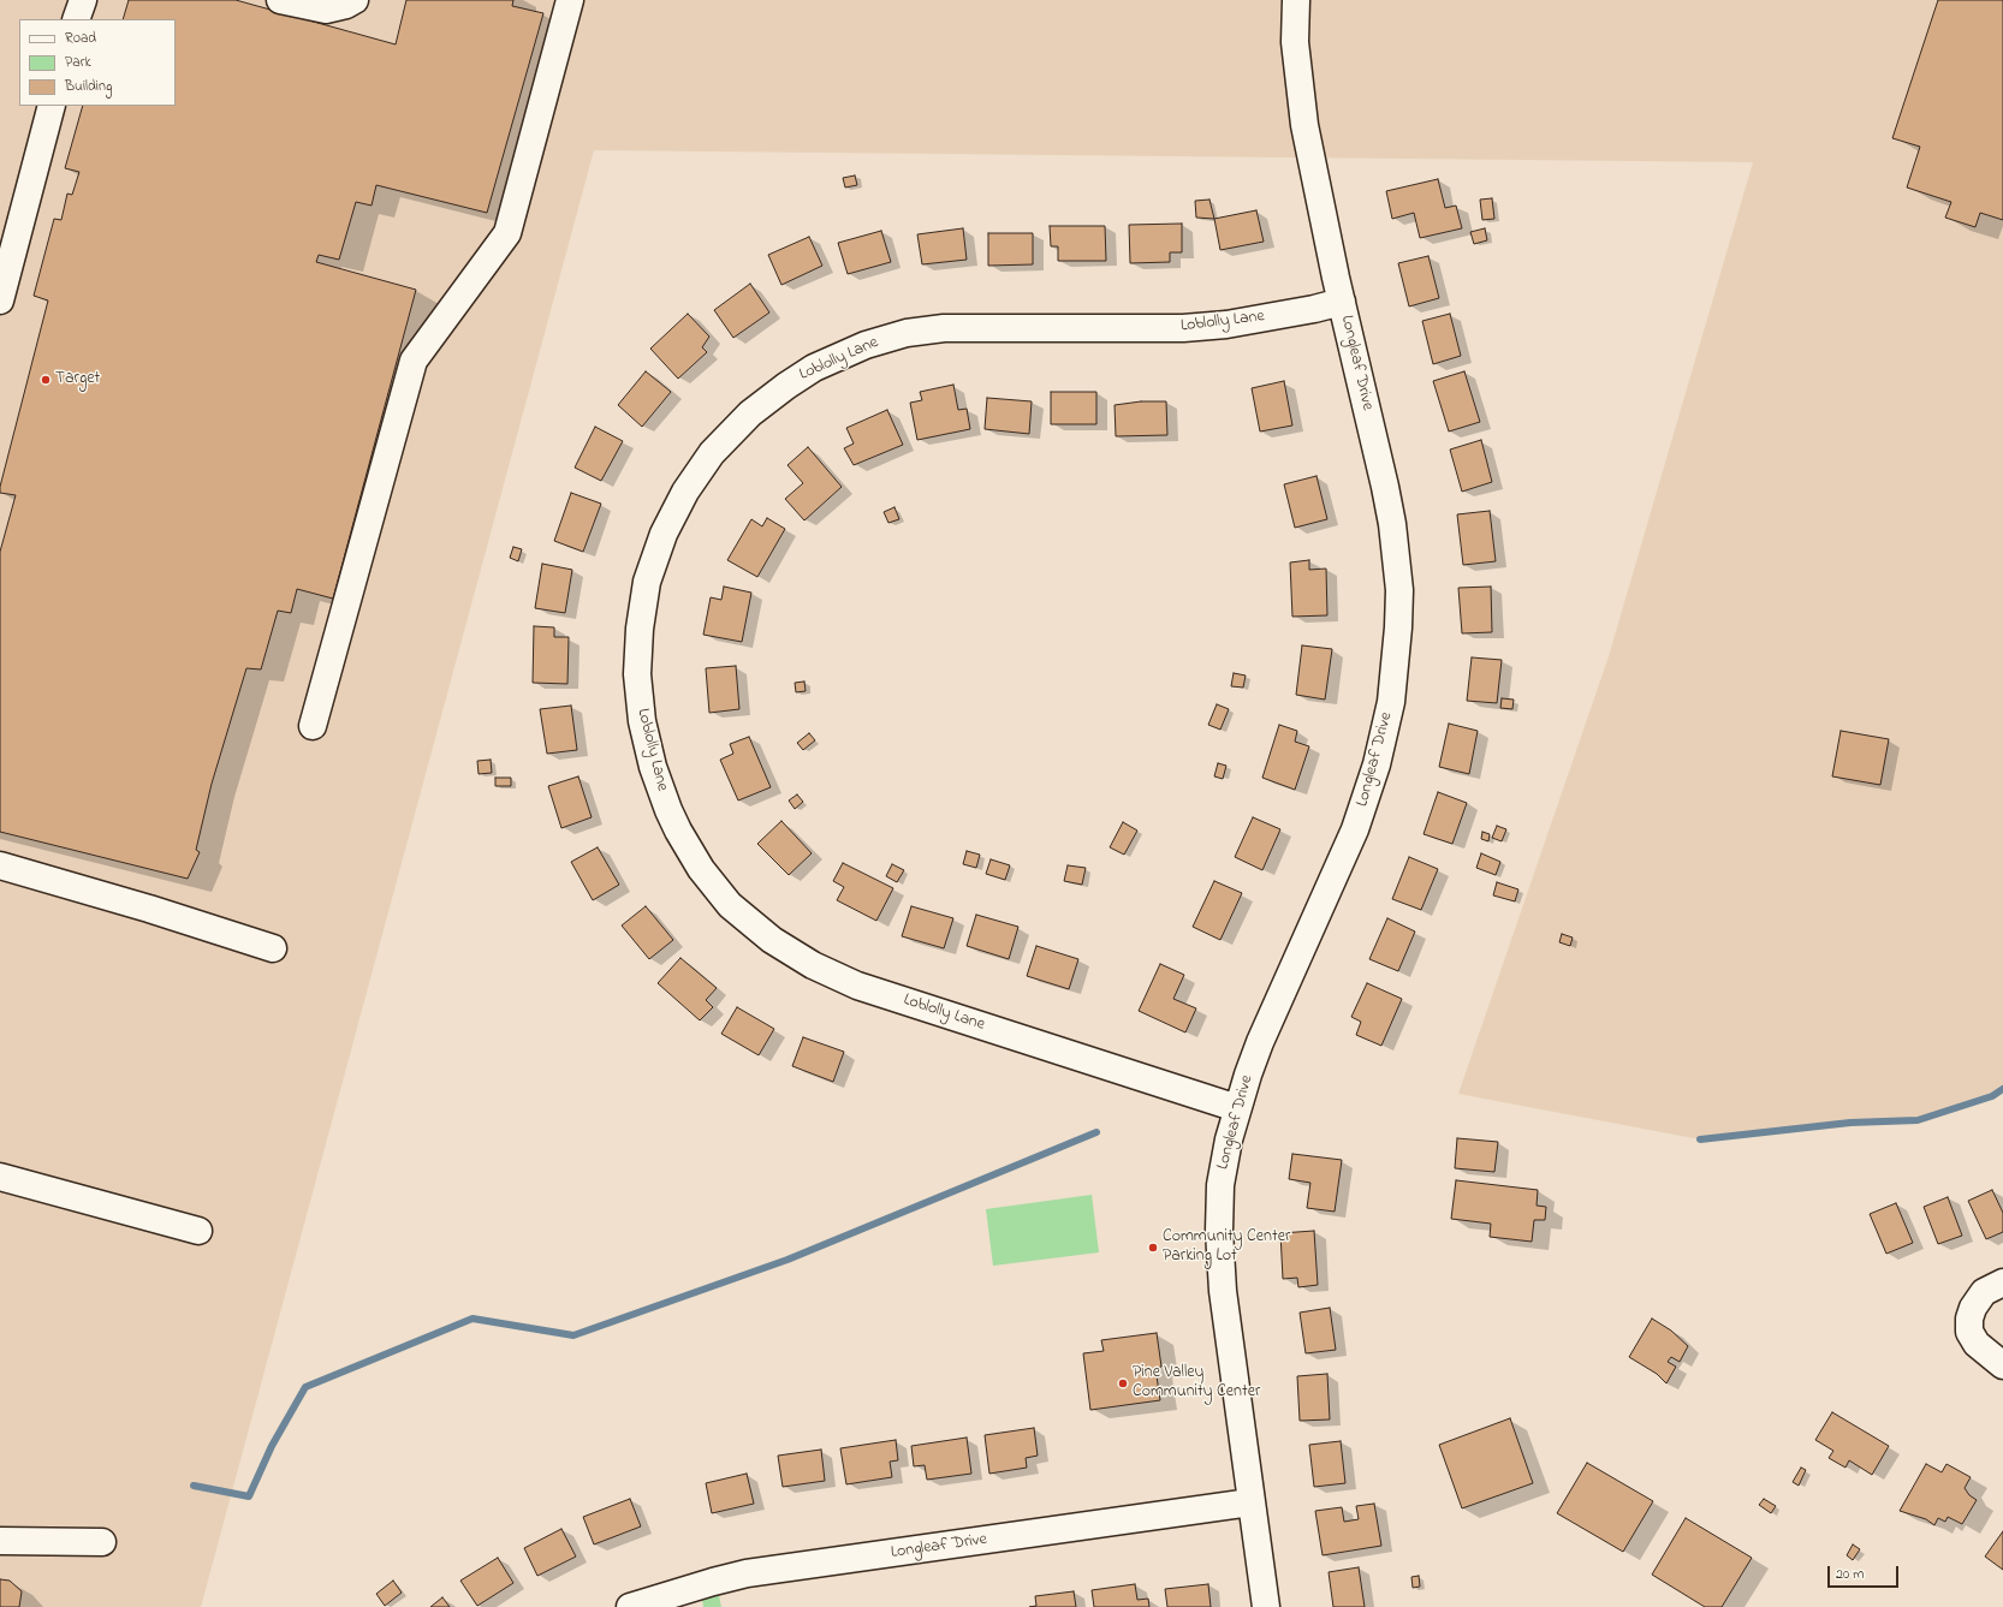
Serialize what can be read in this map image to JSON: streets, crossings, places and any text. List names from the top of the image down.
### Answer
{
  "streets": {
    "street": ["Loblolly Lane", "Longleaf Drive"]
  },
  "crossings": [
    ["Loblolly Lane", "Longleaf Drive"]
  ],
  "places": ["Target", "Community Center Parking Lot", "Pine Valley Community Center"],
  "legend": ["Road", "Park", "Building"],
  "scale_bar": "20 m"
}
